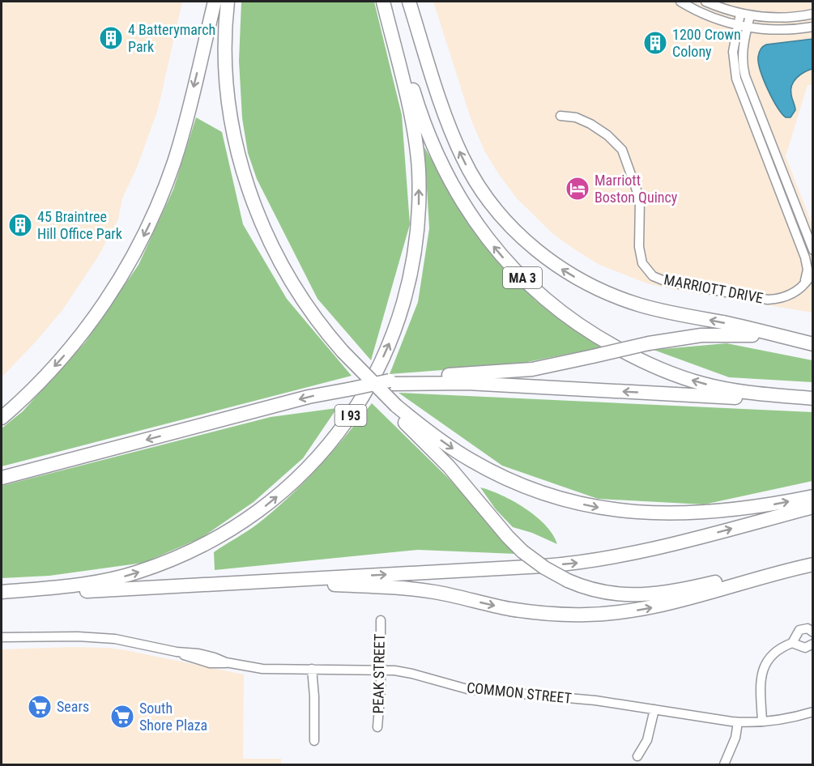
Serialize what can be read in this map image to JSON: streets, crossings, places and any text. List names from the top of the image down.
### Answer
{
  "streets": {
    "highway": ["MA 3", "I 93"],
    "street": ["MARRIOTT DRIVE", "PEAK STREET", "COMMON STREET"]
  },
  "crossings": [
    ["MA 3", "I 93"],
    ["PEAK STREET", "COMMON STREET"]
  ],
  "places": {
    "building": ["4 Batterymarch Park", "1200 Crown Colony", "45 Braintree Hill Office Park"],
    "hotel": ["Marriott Boston Quincy"],
    "supermarket": ["Sears", "South Shore Plaza"]
  }
}
